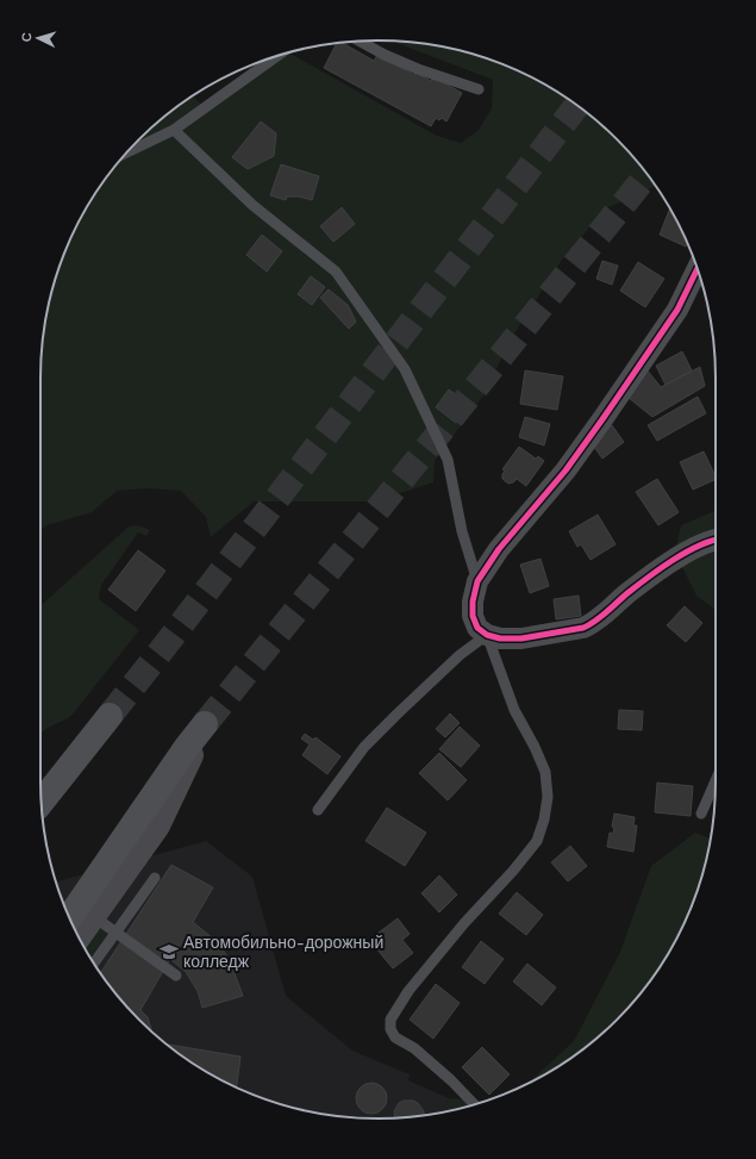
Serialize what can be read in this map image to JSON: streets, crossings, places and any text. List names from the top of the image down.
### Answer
{
  "places": {
    "school or university": ["Автомобильно-дорожный колледж"]
  },
  "north": "left"
}
